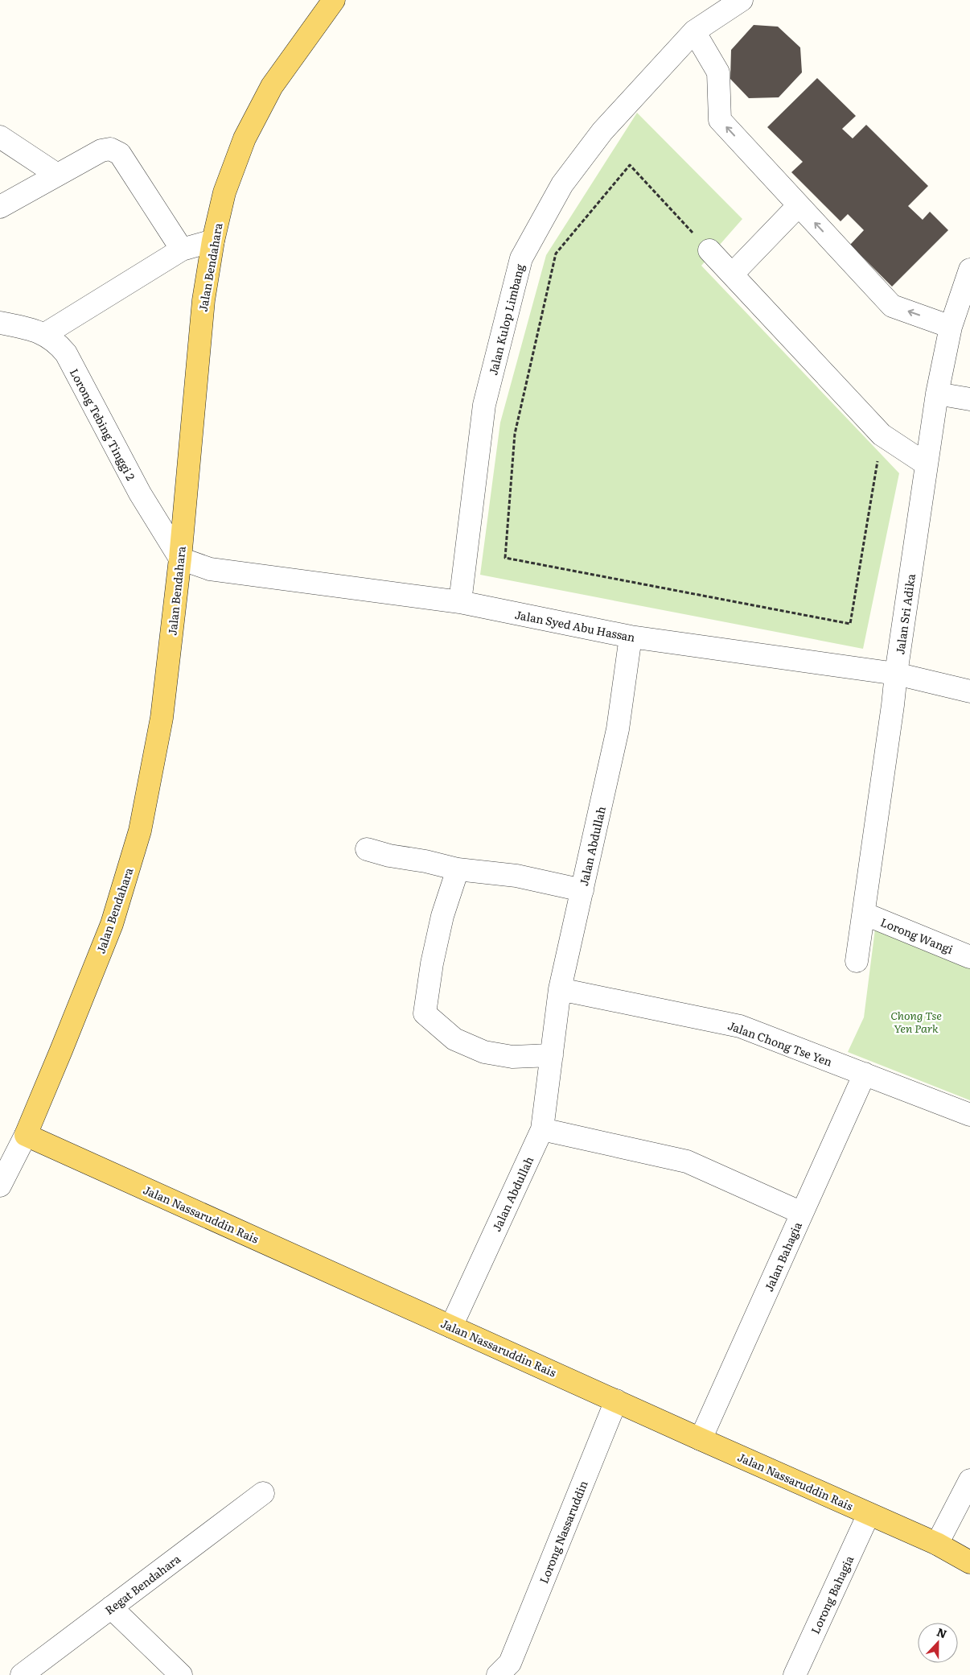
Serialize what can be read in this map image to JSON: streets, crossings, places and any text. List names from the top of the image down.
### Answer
{
  "streets": {
    "main road": ["Jalan Bendahara", "Jalan Nassaruddin Rais"],
    "street": [
      "Jalan Kulop Limbang",
      "Lorong Tebing Tinggi 2",
      "Jalan Sri Adika",
      "Jalan Syed Abu Hassan",
      "Jalan Abdullah",
      "Lorong Wangi",
      "Jalan Chong Tse Yen",
      "Jalan Bahagia",
      "Lorong Nassaruddin",
      "Regat Bendahara",
      "Lorong Bahagia"
    ]
  },
  "crossings": [
    ["Jalan Bendahara", "Lorong Tebing Tinggi 2"],
    ["Jalan Bendahara", "Jalan Syed Abu Hassan"],
    ["Jalan Bendahara", "Jalan Nassaruddin Rais"],
    ["Jalan Kulop Limbang", "Jalan Syed Abu Hassan"],
    ["Lorong Tebing Tinggi 2", "Jalan Syed Abu Hassan"],
    ["Jalan Sri Adika", "Jalan Syed Abu Hassan"],
    ["Jalan Sri Adika", "Lorong Wangi"],
    ["Jalan Syed Abu Hassan", "Jalan Abdullah"],
    ["Jalan Abdullah", "Jalan Chong Tse Yen"],
    ["Jalan Abdullah", "Jalan Nassaruddin Rais"],
    ["Jalan Chong Tse Yen", "Jalan Bahagia"],
    ["Jalan Nassaruddin Rais", "Jalan Bahagia"],
    ["Jalan Nassaruddin Rais", "Lorong Nassaruddin"],
    ["Jalan Nassaruddin Rais", "Lorong Bahagia"]
  ],
  "parks": ["Chong Tse Yen Park"],
  "north": "top"
}
